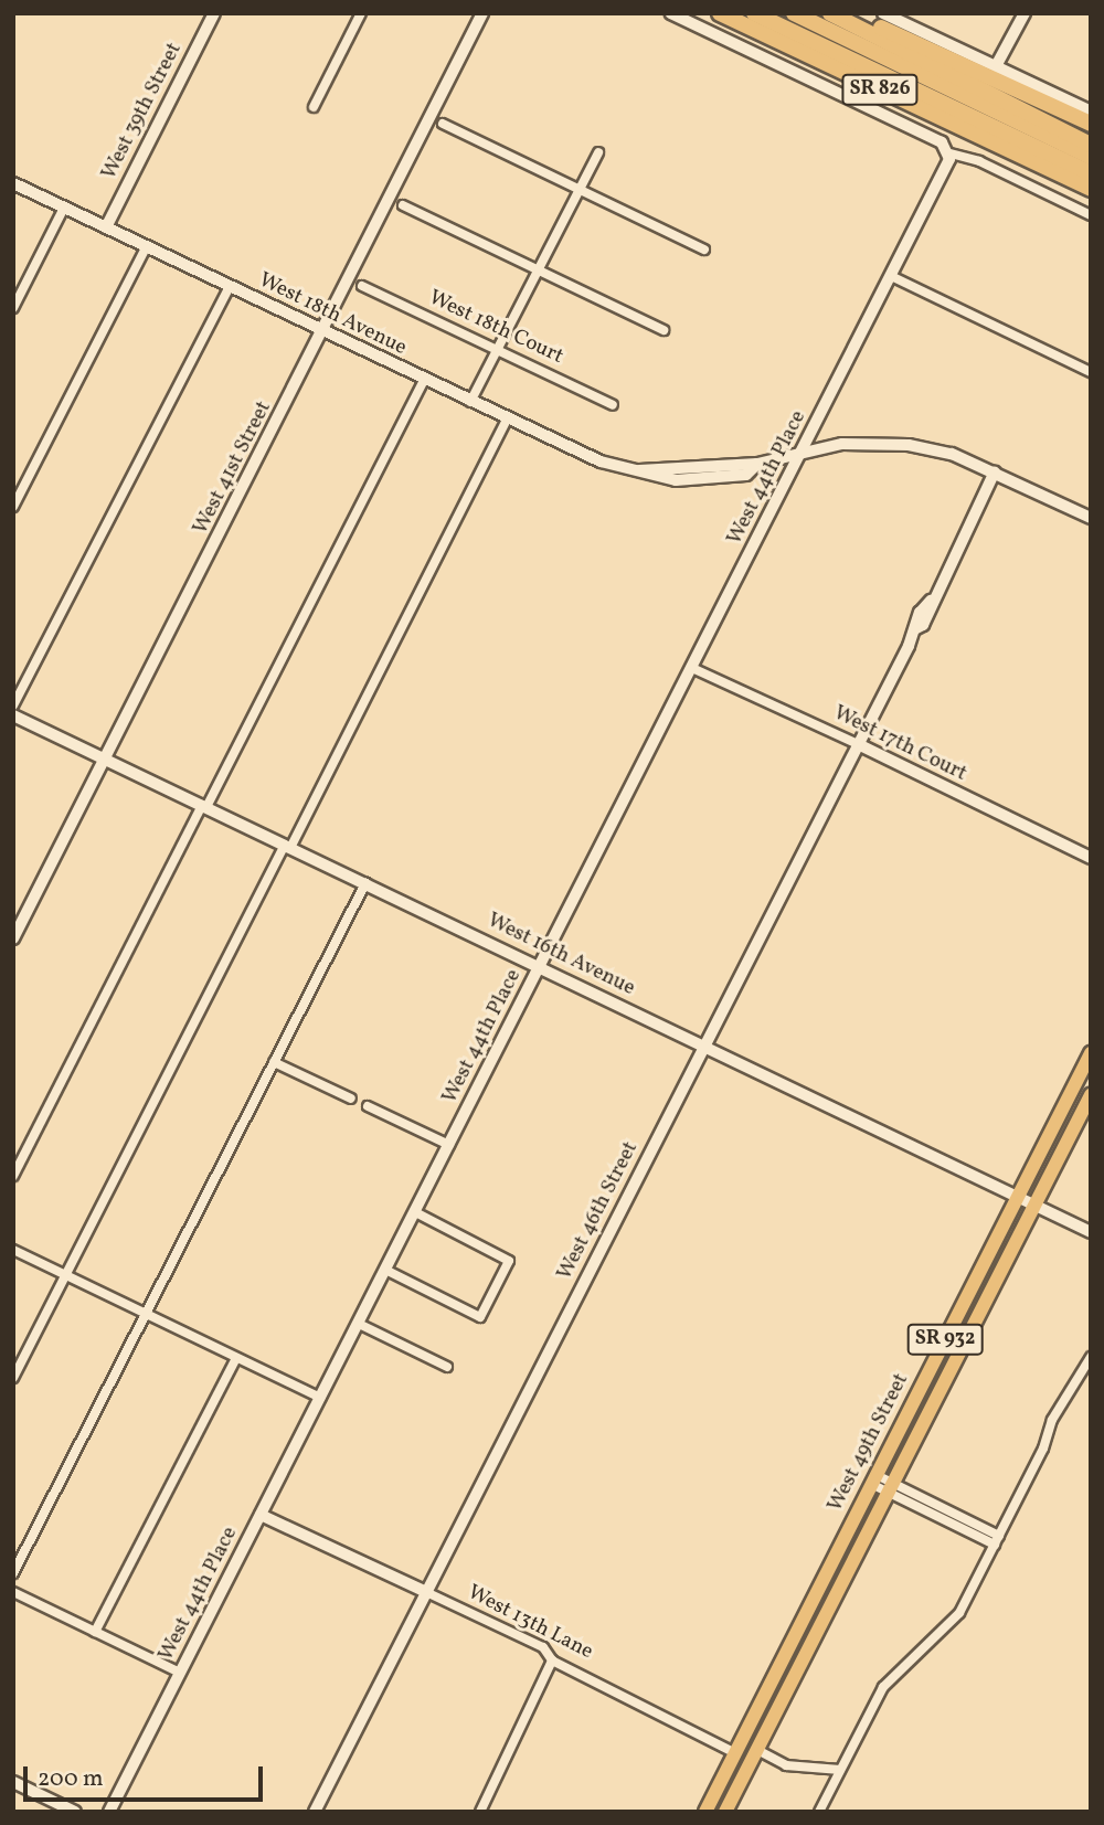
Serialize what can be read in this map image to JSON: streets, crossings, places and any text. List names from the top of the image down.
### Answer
{
  "streets": {
    "highway": ["SR 826"],
    "main road": ["West 16th Avenue", "SR 932", "West 49th Street"],
    "street": [
      "West 39th Street",
      "West 18th Avenue",
      "West 18th Court",
      "West 41st Street",
      "West 44th Place",
      "West 17th Court",
      "West 46th Street",
      "West 13th Lane"
    ]
  },
  "crossings": [
    ["West 39th Street", "West 18th Avenue"],
    ["West 18th Avenue", "West 41st Street"],
    ["West 18th Avenue", "West 44th Place"],
    ["West 41st Street", "West 16th Avenue"],
    ["West 44th Place", "West 17th Court"],
    ["West 44th Place", "West 16th Avenue"],
    ["West 44th Place", "West 13th Lane"],
    ["West 17th Court", "West 46th Street"],
    ["West 16th Avenue", "West 46th Street"],
    ["West 16th Avenue", "West 49th Street"],
    ["West 46th Street", "West 13th Lane"],
    ["West 49th Street", "West 13th Lane"]
  ],
  "scale_bar": "200 m"
}
